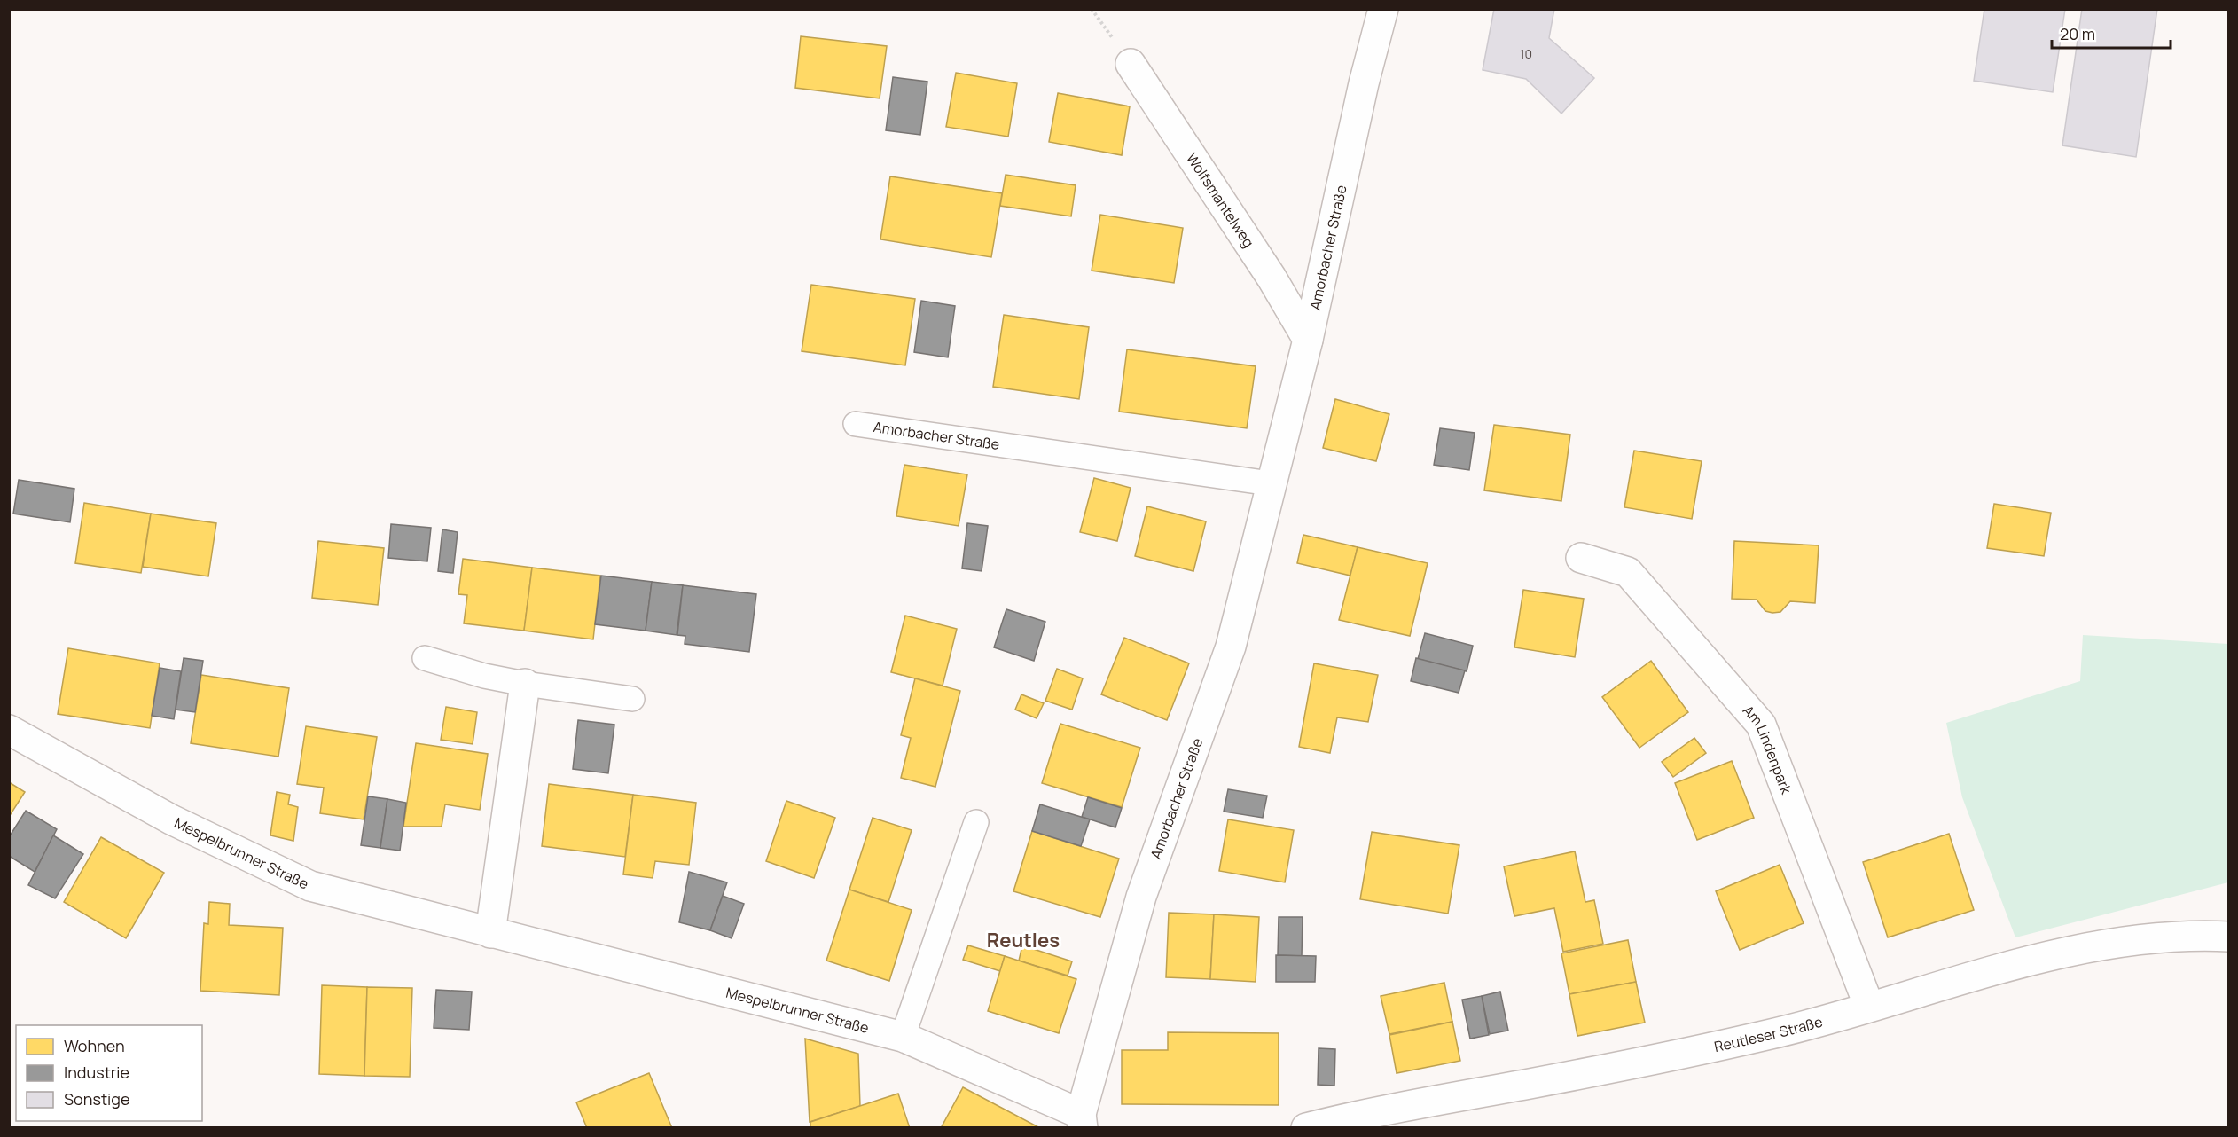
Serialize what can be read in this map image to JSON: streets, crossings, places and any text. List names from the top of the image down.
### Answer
{
  "streets": {
    "street": [
      "Wolfsmantelweg",
      "Amorbacher Straße",
      "Am Lindenpark",
      "Mespelbrunner Straße",
      "Reutleser Straße"
    ]
  },
  "crossings": [
    ["Wolfsmantelweg", "Amorbacher Straße"],
    ["Amorbacher Straße", "Mespelbrunner Straße"],
    ["Am Lindenpark", "Reutleser Straße"]
  ],
  "districts": ["Reutles"],
  "house_numbers": ["10"],
  "legend": ["Wohnen", "Industrie", "Sonstige"],
  "scale_bar": "20 m"
}
